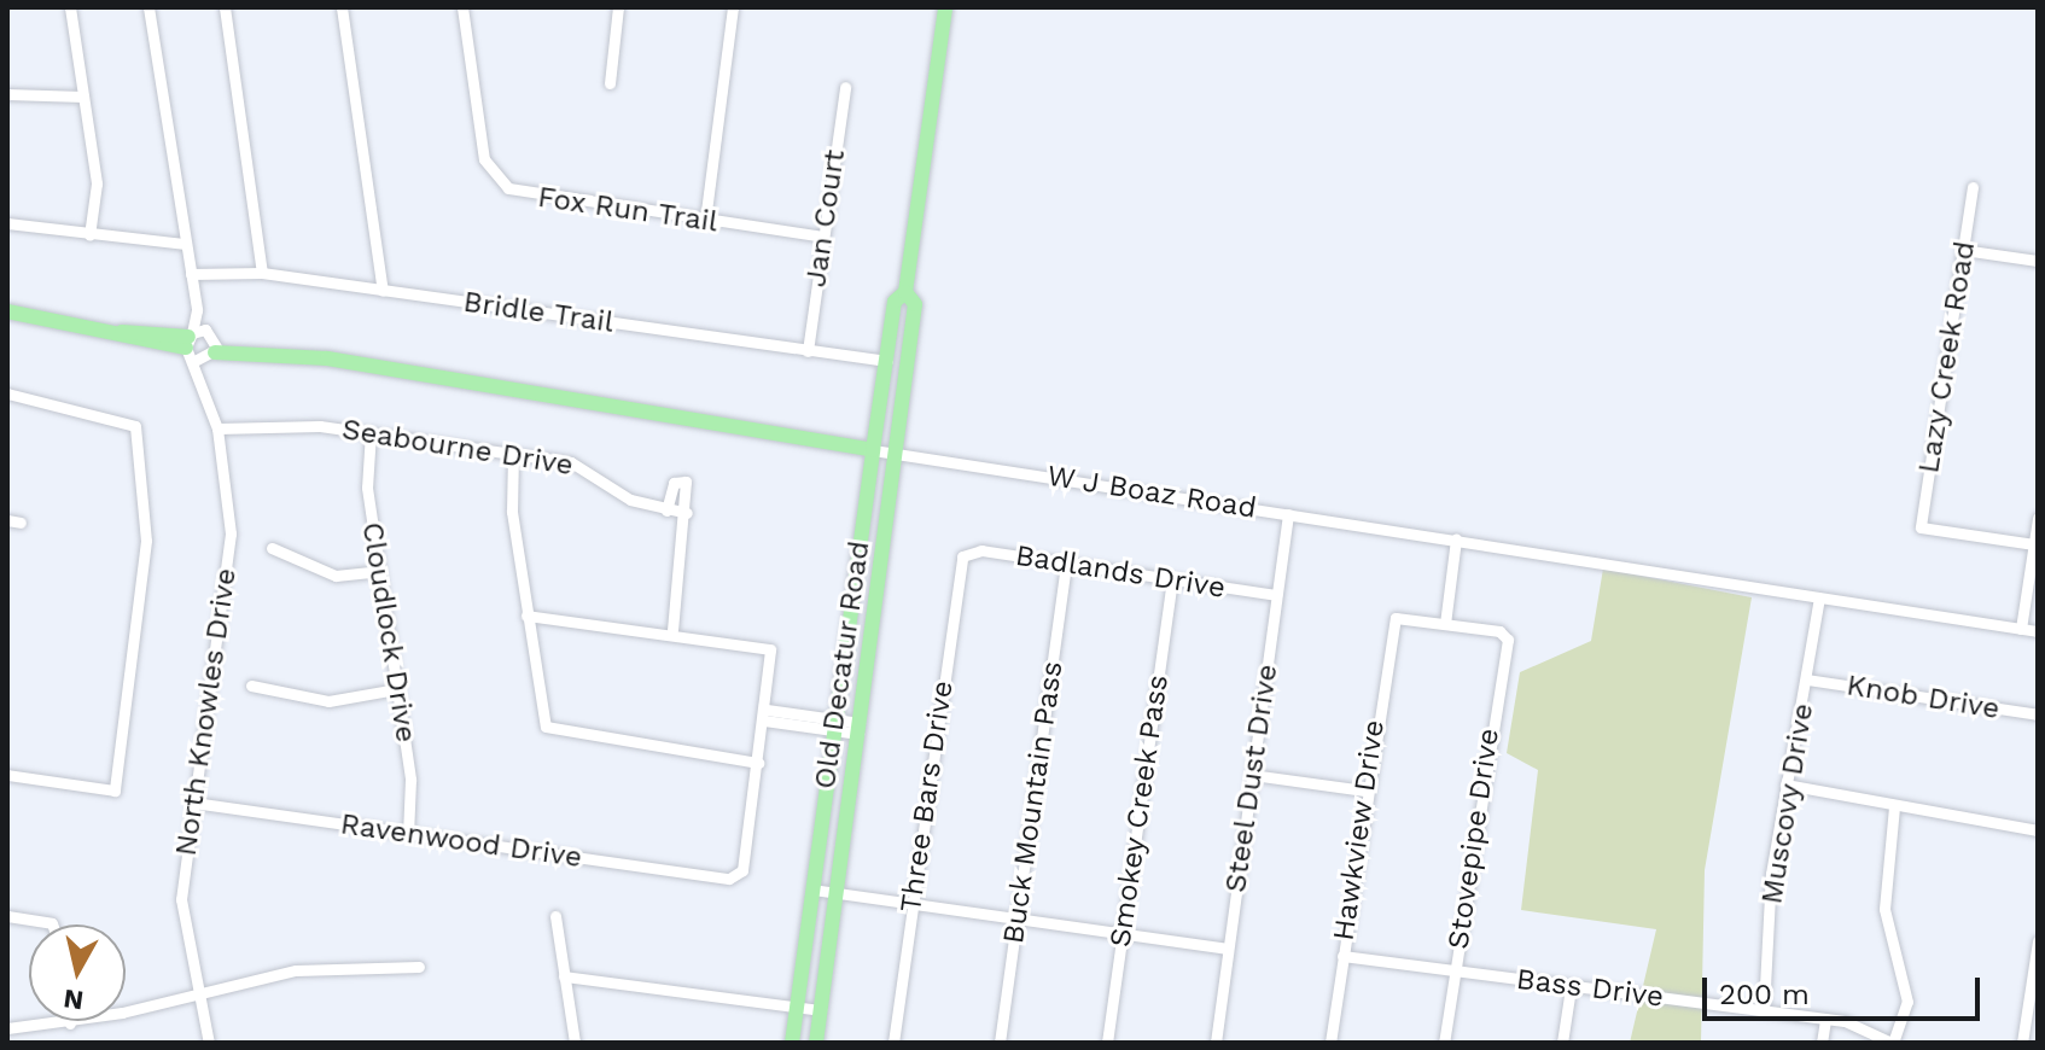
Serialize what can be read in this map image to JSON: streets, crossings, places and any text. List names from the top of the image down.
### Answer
{
  "streets": {
    "main road": ["W J Boaz Road", "Old Decatur Road"],
    "street": [
      "Fox Run Trail",
      "Jan Court",
      "Bridle Trail",
      "Lazy Creek Road",
      "Seabourne Drive",
      "Badlands Drive",
      "Cloudlock Drive",
      "Knob Drive",
      "North Knowles Drive",
      "Steel Dust Drive",
      "Three Bars Drive",
      "Buck Mountain Pass",
      "Muscovy Drive",
      "Smokey Creek Pass",
      "Hawkview Drive",
      "Stovepipe Drive",
      "Ravenwood Drive",
      "Bass Drive"
    ]
  },
  "crossings": [
    ["Fox Run Trail", "Jan Court"],
    ["Jan Court", "Bridle Trail"],
    ["Bridle Trail", "Old Decatur Road"],
    ["Seabourne Drive", "Cloudlock Drive"],
    ["Seabourne Drive", "North Knowles Drive"],
    ["W J Boaz Road", "Old Decatur Road"],
    ["W J Boaz Road", "North Knowles Drive"],
    ["W J Boaz Road", "Steel Dust Drive"],
    ["W J Boaz Road", "Muscovy Drive"],
    ["Badlands Drive", "Steel Dust Drive"],
    ["Badlands Drive", "Three Bars Drive"],
    ["Badlands Drive", "Buck Mountain Pass"],
    ["Badlands Drive", "Smokey Creek Pass"],
    ["Cloudlock Drive", "Ravenwood Drive"],
    ["Knob Drive", "Muscovy Drive"],
    ["North Knowles Drive", "Ravenwood Drive"],
    ["Muscovy Drive", "Bass Drive"],
    ["Hawkview Drive", "Stovepipe Drive"],
    ["Hawkview Drive", "Bass Drive"],
    ["Stovepipe Drive", "Bass Drive"]
  ],
  "scale_bar": "200 m",
  "north": "bottom"
}
